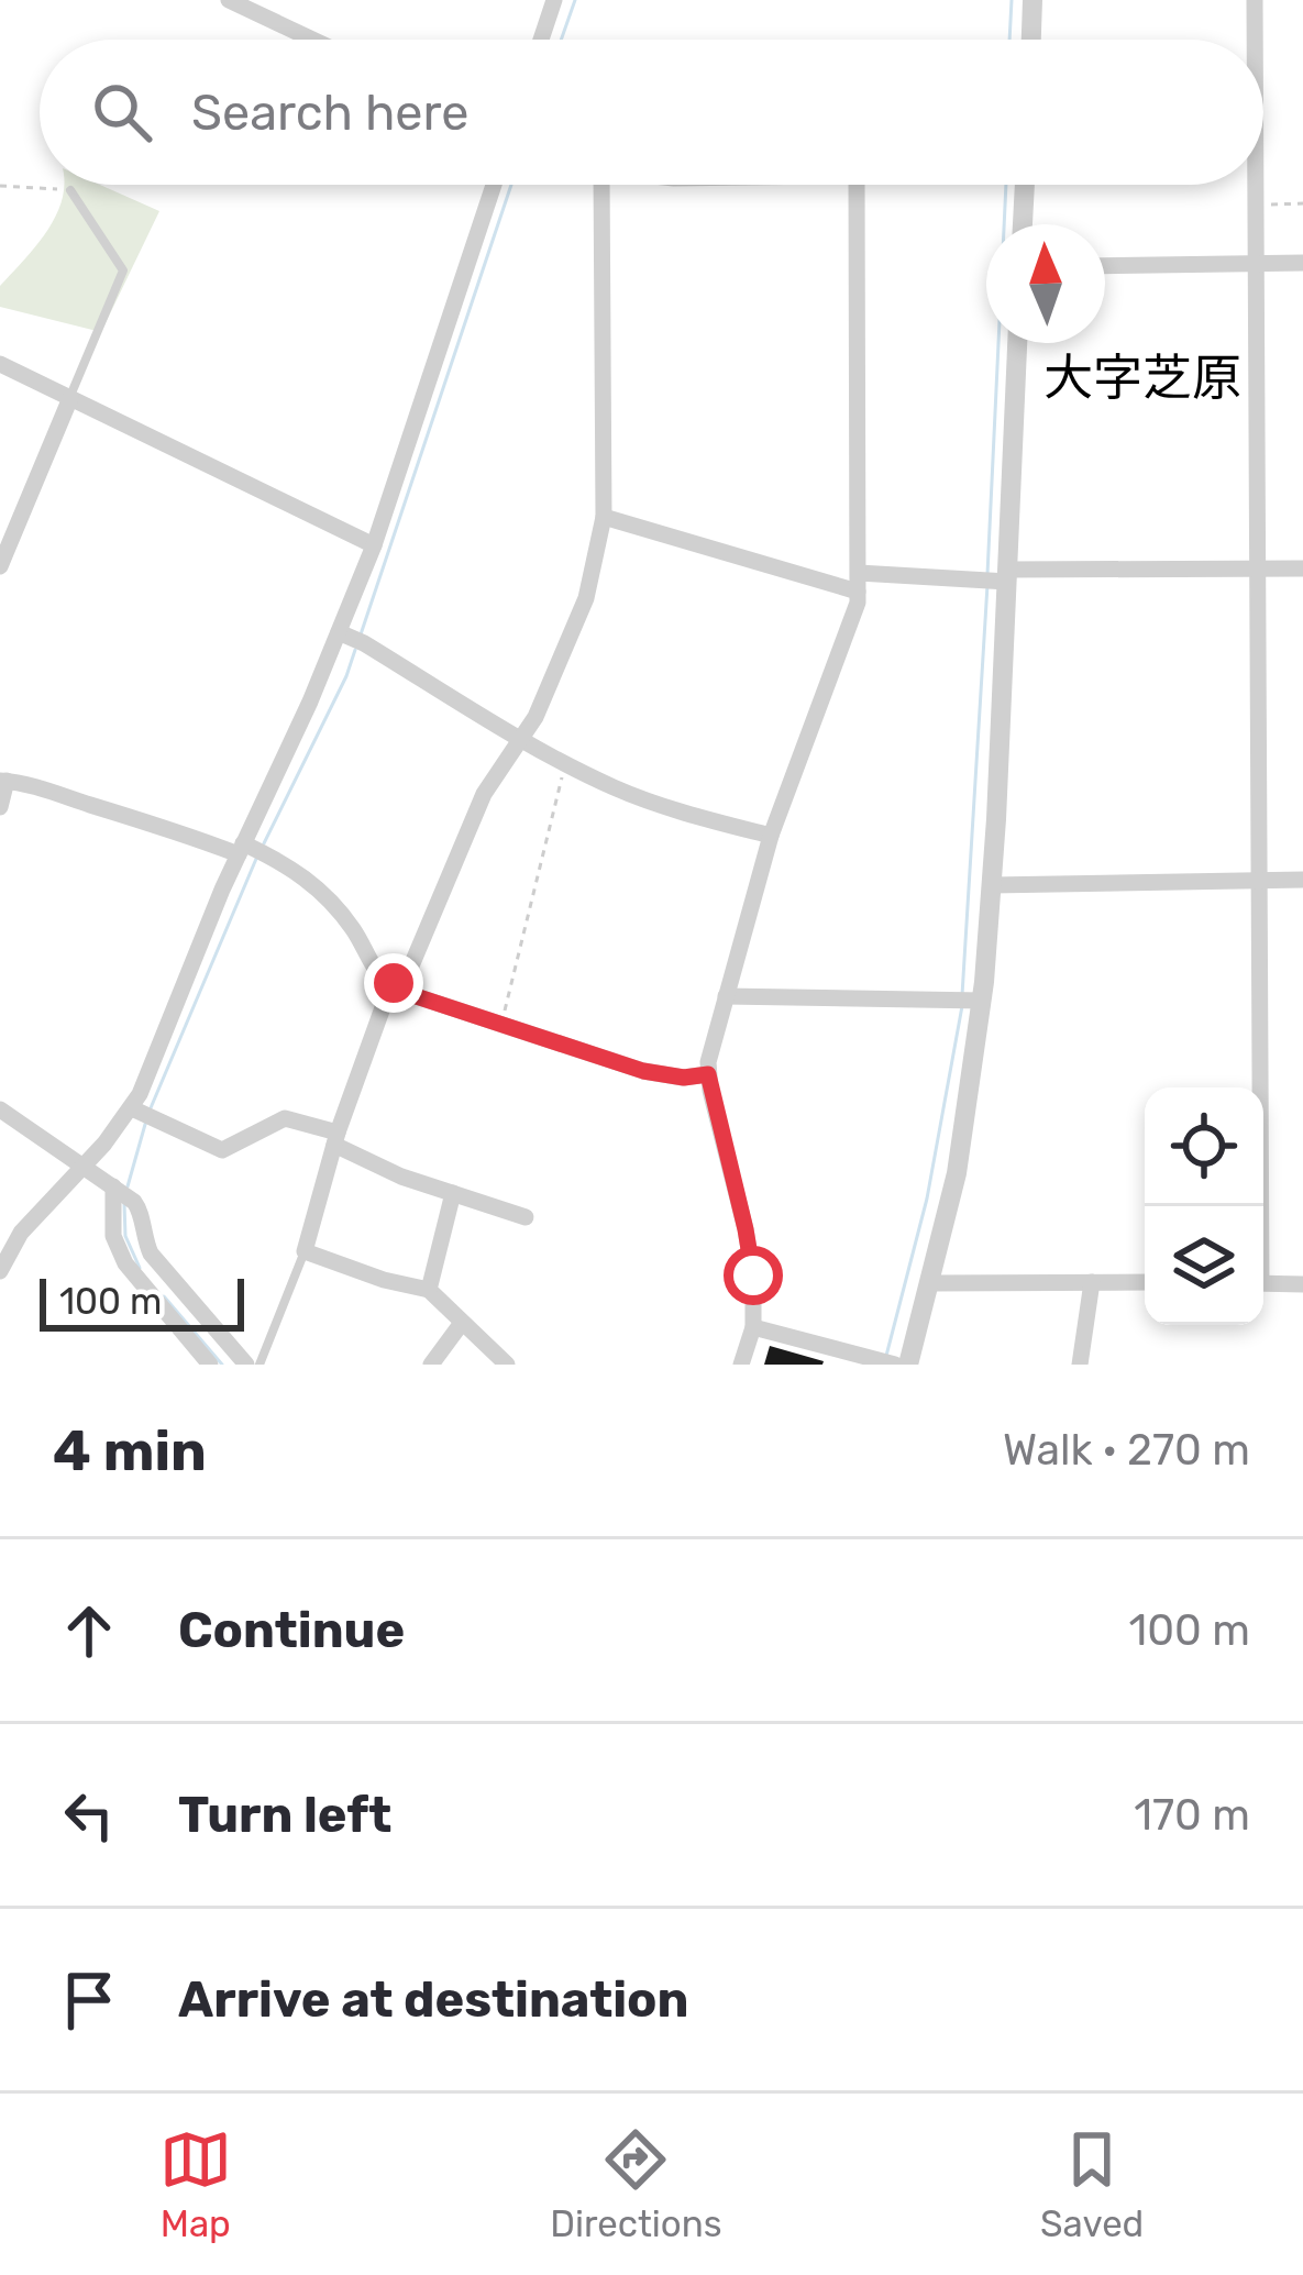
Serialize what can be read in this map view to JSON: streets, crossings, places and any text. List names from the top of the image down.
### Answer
{
  "districts": ["大字芝原"],
  "scale_bar": "100 m",
  "north": "top",
  "page": {
    "search": "Search here",
    "scale": "100 m",
    "heading": ["4 min", "Walk · 270 m"],
    "list": [
      ["Continue", "100 m"],
      ["Turn left", "170 m"],
      "Arrive at destination"
    ],
    "nav": ["Map", "Directions", "Saved"]
  }
}
